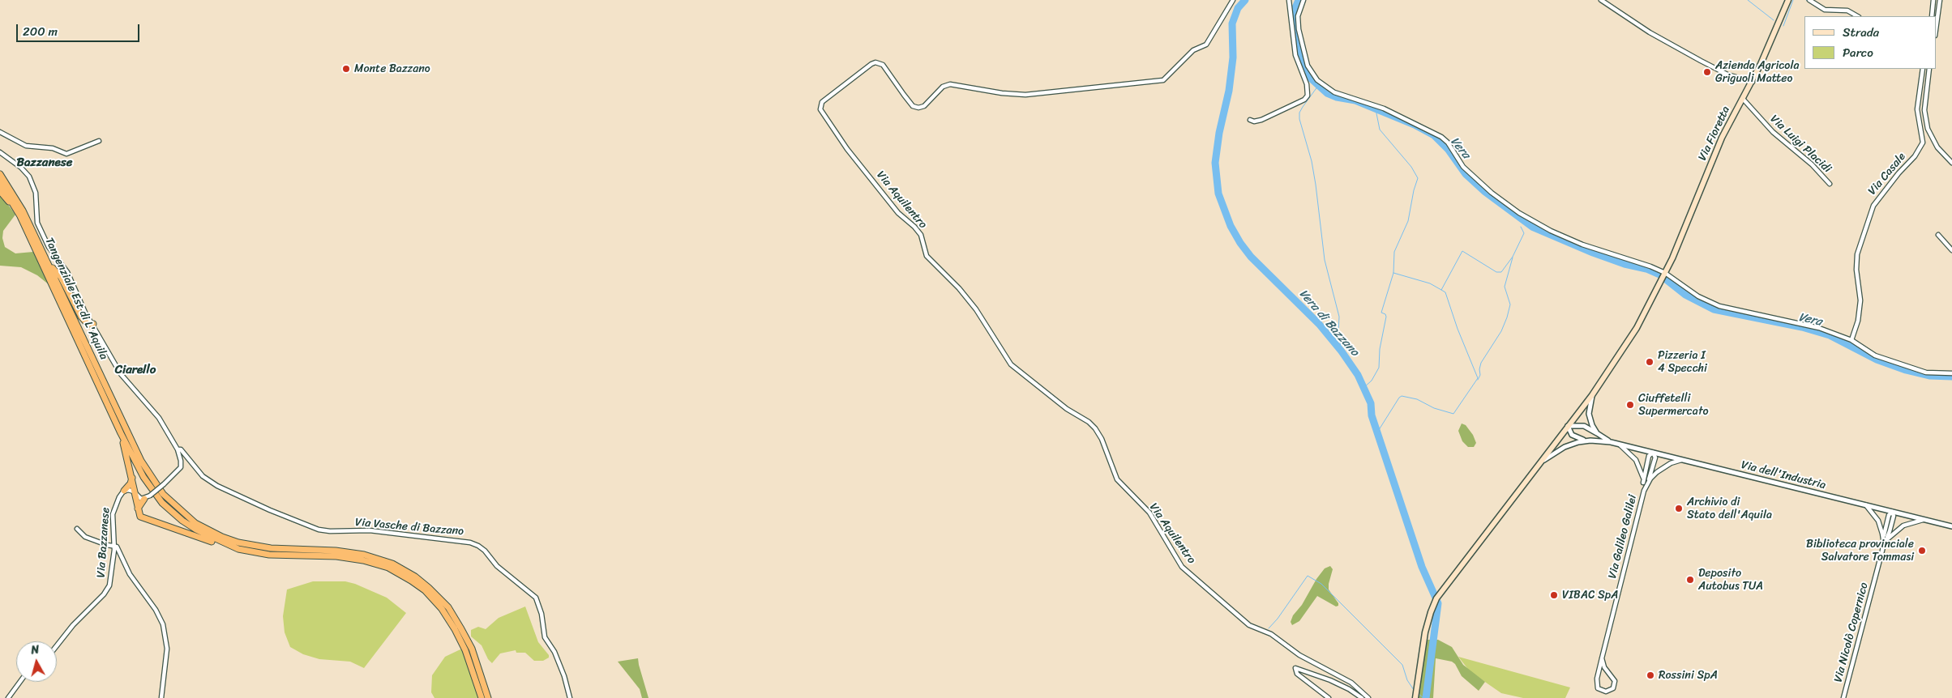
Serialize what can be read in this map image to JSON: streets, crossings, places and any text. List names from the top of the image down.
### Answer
{
  "streets": {
    "highway": ["Tangenziale Est di L'Aquila"],
    "main road": ["Via Fioretta"],
    "street": [
      "Via Luigi Placidi",
      "Via Casale",
      "Via Aquilentro",
      "Via dell'Industria",
      "Via Vasche di Bazzano",
      "Via Galileo Galilei",
      "Via Bazzanese",
      "Via Nicolò Copernico"
    ]
  },
  "crossings": [
    ["Via Fioretta", "Via Luigi Placidi"],
    ["Via Fioretta", "Via dell'Industria"],
    ["Via dell'Industria", "Via Galileo Galilei"],
    ["Via dell'Industria", "Via Nicolò Copernico"]
  ],
  "districts": ["Bazzanese", "Ciarello"],
  "water": ["Vera", "Vera di Bazzano"],
  "places": [
    "Monte Bazzano",
    "Azienda Agricola Griguoli Matteo",
    "Pizzeria I 4 Specchi",
    "Ciuffetelli Supermercato",
    "Archivio di Stato dell'Aquila",
    "Biblioteca provinciale Salvatore Tommasi",
    "Deposito Autobus TUA",
    "VIBAC SpA",
    "Rossini SpA"
  ],
  "legend": ["Strada", "Parco"],
  "scale_bar": "200 m",
  "north": "top"
}
